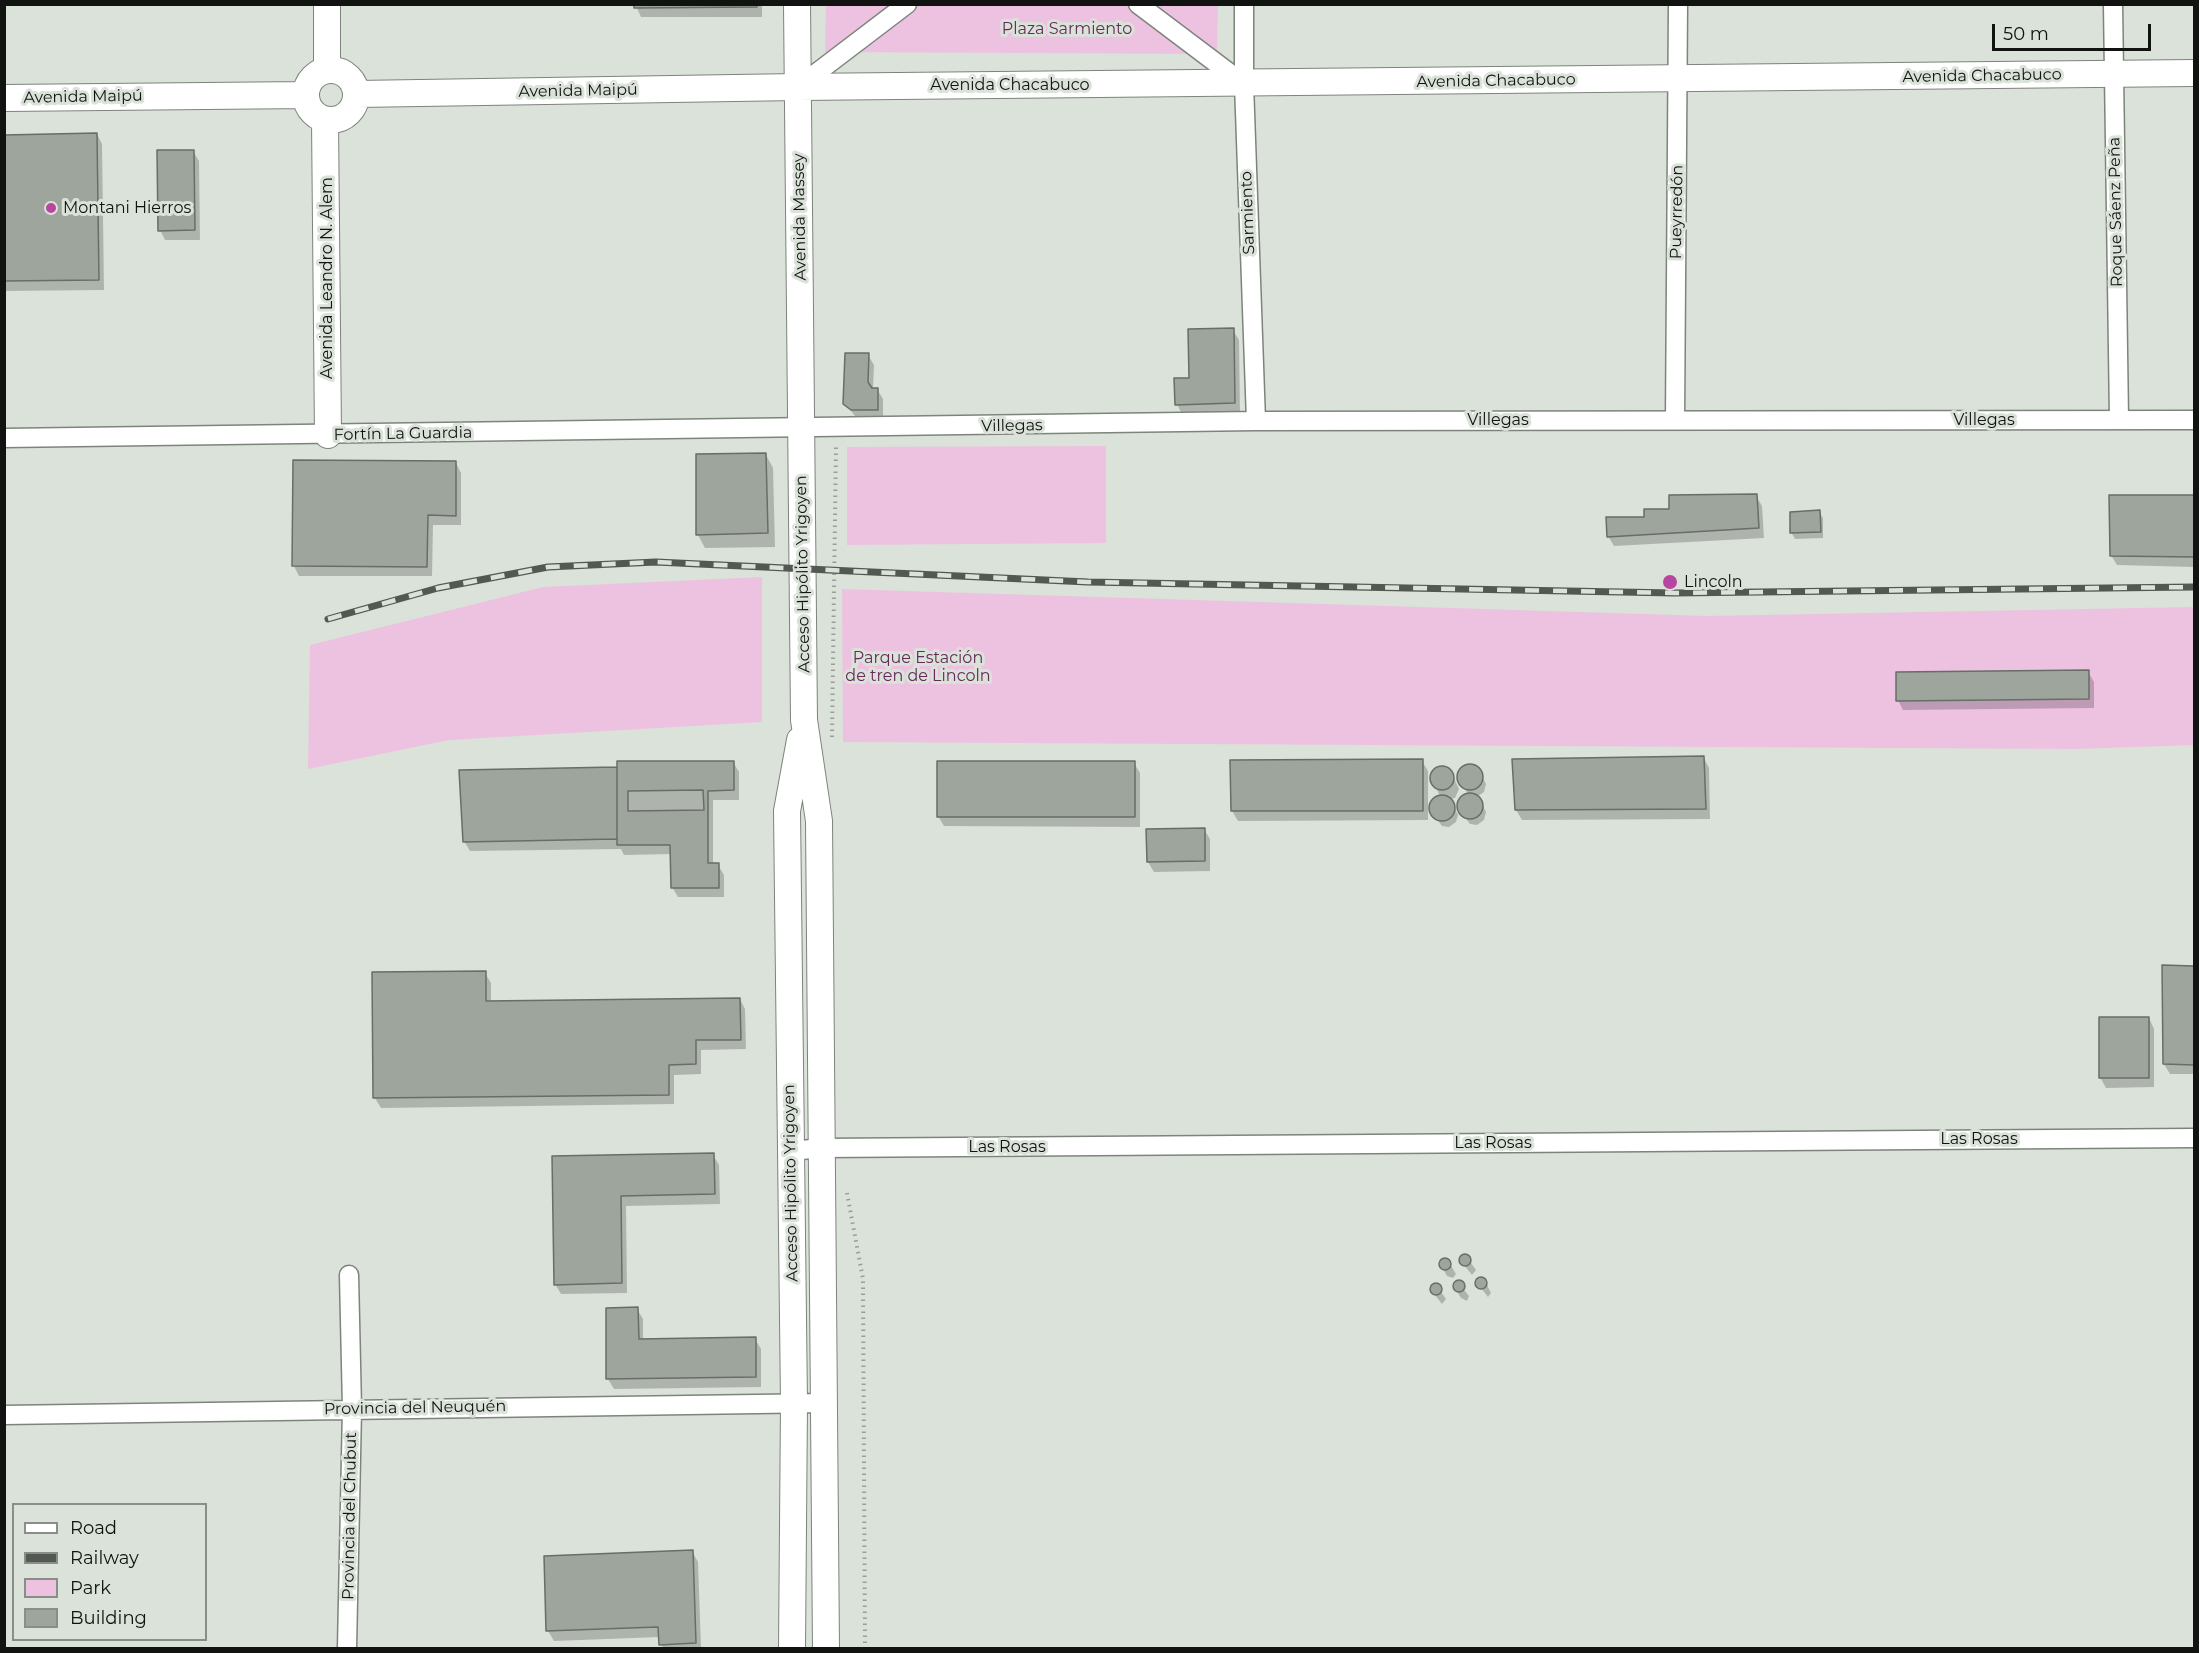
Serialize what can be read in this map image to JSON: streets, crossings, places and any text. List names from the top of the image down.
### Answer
{
  "streets": {
    "main road": [
      "Avenida Chacabuco",
      "Avenida Maipú",
      "Avenida Massey",
      "Avenida Leandro N. Alem",
      "Acceso Hipólito Yrigoyen"
    ],
    "street": [
      "Pueyrredón",
      "Roque Sáenz Peña",
      "Sarmiento",
      "Villegas",
      "Fortín La Guardia",
      "Las Rosas",
      "Provincia del Neuquén",
      "Provincia del Chubut"
    ]
  },
  "crossings": [
    ["Avenida Chacabuco", "Avenida Maipú"],
    ["Avenida Chacabuco", "Pueyrredón"],
    ["Avenida Chacabuco", "Roque Sáenz Peña"],
    ["Avenida Chacabuco", "Sarmiento"],
    ["Avenida Chacabuco", "Avenida Massey"],
    ["Avenida Maipú", "Avenida Massey"],
    ["Avenida Maipú", "Avenida Leandro N. Alem"],
    ["Pueyrredón", "Villegas"],
    ["Roque Sáenz Peña", "Villegas"],
    ["Sarmiento", "Villegas"],
    ["Avenida Massey", "Villegas"],
    ["Avenida Massey", "Fortín La Guardia"],
    ["Avenida Massey", "Acceso Hipólito Yrigoyen"],
    ["Avenida Leandro N. Alem", "Fortín La Guardia"],
    ["Villegas", "Fortín La Guardia"],
    ["Villegas", "Acceso Hipólito Yrigoyen"],
    ["Fortín La Guardia", "Acceso Hipólito Yrigoyen"],
    ["Acceso Hipólito Yrigoyen", "Las Rosas"],
    ["Acceso Hipólito Yrigoyen", "Provincia del Neuquén"],
    ["Provincia del Neuquén", "Provincia del Chubut"]
  ],
  "parks": ["Plaza Sarmiento", "Parque Estación de tren de Lincoln"],
  "places": ["Montani Hierros", "Lincoln"],
  "legend": [
    "Road",
    "Railway",
    "Park",
    "Building"
  ],
  "scale_bar": "50 m"
}
